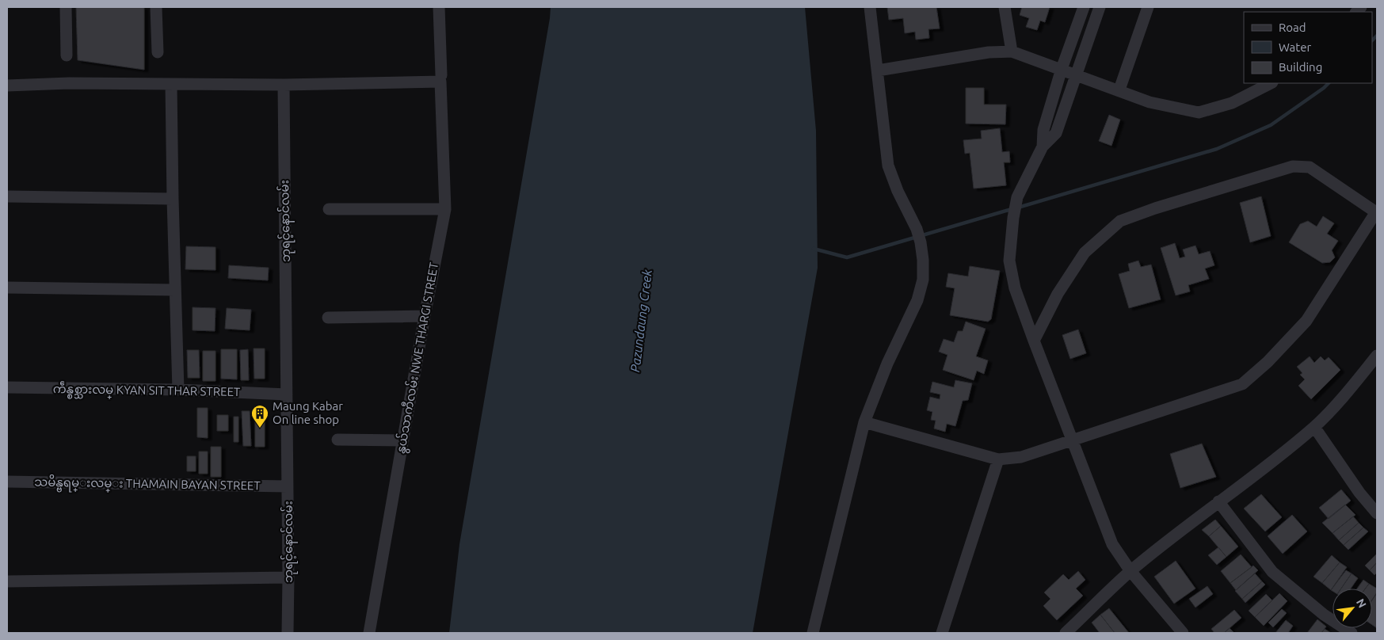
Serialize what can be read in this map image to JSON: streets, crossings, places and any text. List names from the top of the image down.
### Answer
{
  "streets": {
    "street": [
      "ဘုရင့်နောင်လမ်း",
      "နွယ်သာကီလမ်း NWE THARGI STREET",
      "ကဵန္စစ္သားလမ္ KYAN SIT THAR STREET",
      "သမိန္ဗရမ္းလမ္း THAMAIN BAYAN STREET"
    ]
  },
  "crossings": [
    ["ဘုရင့်နောင်လမ်း", "ကဵန္စစ္သားလမ္ KYAN SIT THAR STREET"],
    ["ဘုရင့်နောင်လမ်း", "သမိန္ဗရမ္းလမ္း THAMAIN BAYAN STREET"]
  ],
  "water": ["Pazundaung Creek"],
  "places": {
    "building": ["Maung Kabar On line shop"]
  },
  "legend": ["Road", "Water", "Building"],
  "north": "top right"
}
